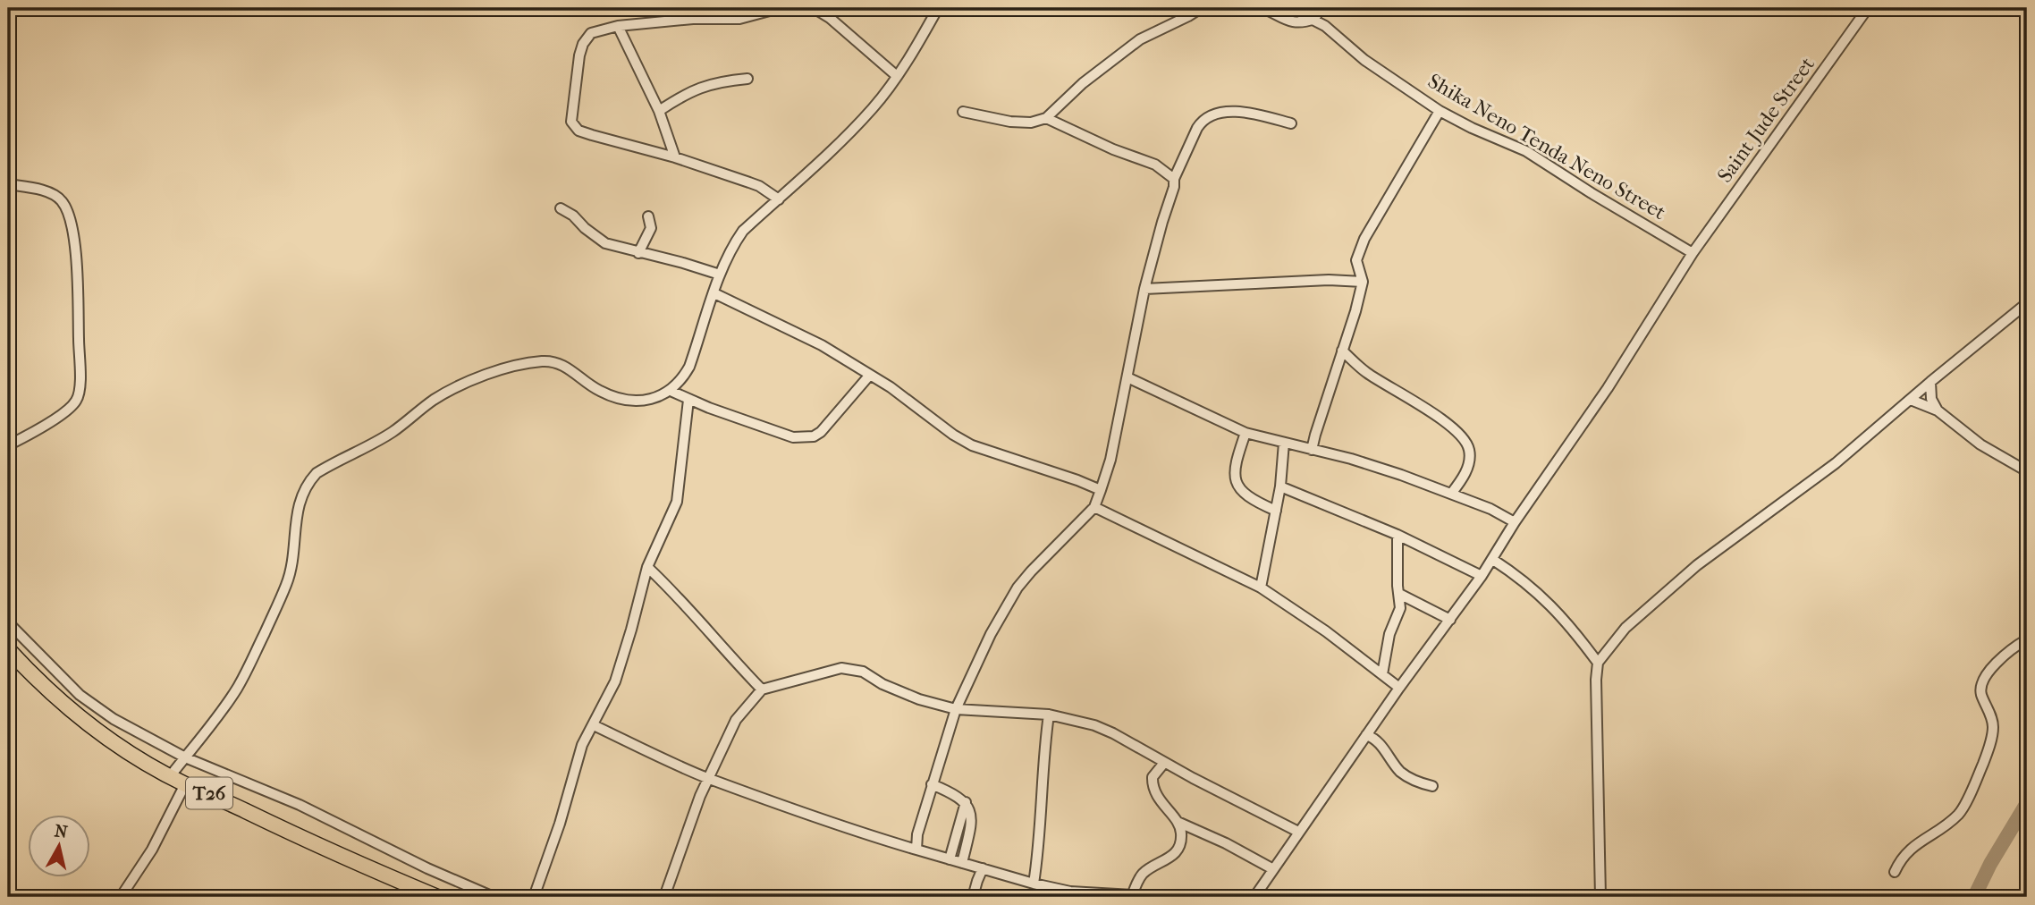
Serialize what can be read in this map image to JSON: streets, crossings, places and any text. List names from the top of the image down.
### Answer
{
  "streets": {
    "highway": ["T26"],
    "street": ["Saint Jude Street", "Shika Neno Tenda Neno Street"]
  },
  "crossings": [
    ["Saint Jude Street", "Shika Neno Tenda Neno Street"]
  ],
  "north": "top"
}
